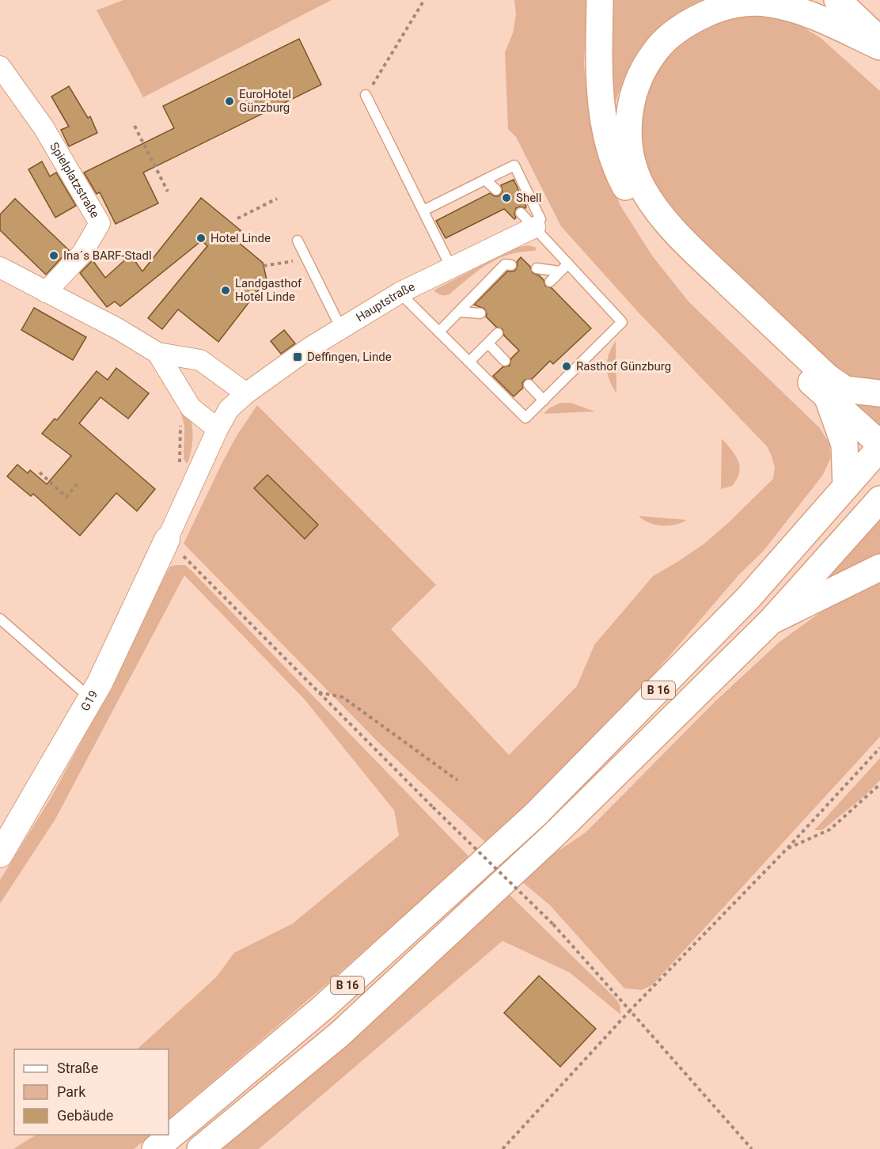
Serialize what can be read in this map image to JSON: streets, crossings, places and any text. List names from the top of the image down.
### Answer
{
  "streets": {
    "main road": ["B 16"],
    "street": ["Spielplatzstraße", "Hauptstraße", "G19"]
  },
  "crossings": [
    ["Hauptstraße", "G19"]
  ],
  "places": {
    "other": [
      "EuroHotel Günzburg",
      "Shell",
      "Hotel Linde",
      "Ina´s BARF-Stadl",
      "Landgasthof Hotel Linde",
      "Rasthof Günzburg"
    ],
    "transit": ["Deffingen, Linde"]
  },
  "legend": ["Straße", "Park", "Gebäude"]
}
